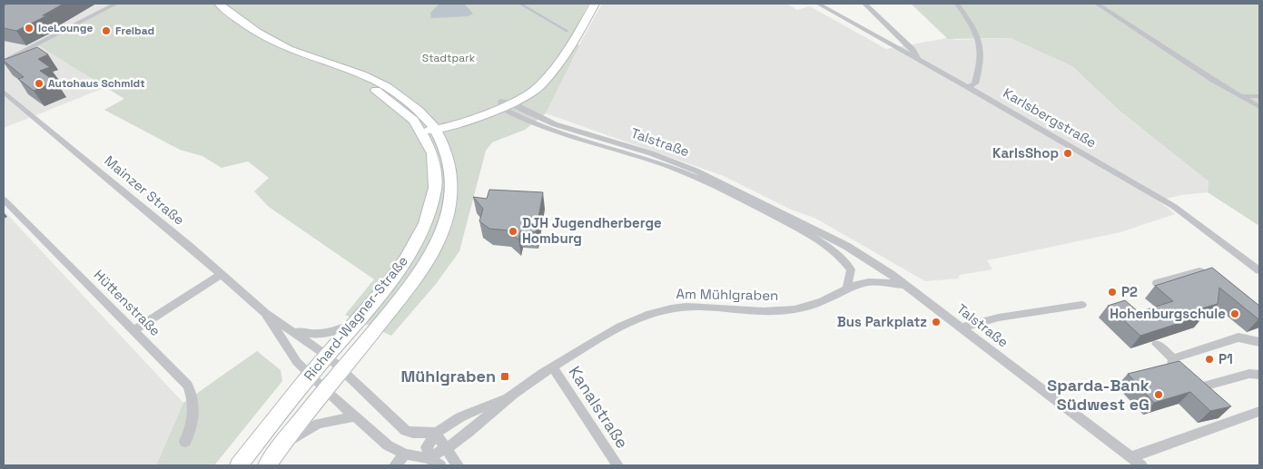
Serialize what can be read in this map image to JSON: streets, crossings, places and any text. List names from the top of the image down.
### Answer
{
  "streets": {
    "main road": ["Richard-Wagner-Straße"],
    "street": [
      "Karlsbergstraße",
      "Talstraße",
      "Mainzer Straße",
      "Am Mühlgraben",
      "Hüttenstraße",
      "Kanalstraße"
    ]
  },
  "crossings": [
    ["Talstraße", "Am Mühlgraben"],
    ["Mainzer Straße", "Am Mühlgraben"],
    ["Mainzer Straße", "Richard-Wagner-Straße"],
    ["Am Mühlgraben", "Kanalstraße"]
  ],
  "parks": ["Stadtpark"],
  "places": {
    "other": [
      "IceLounge",
      "Freibad",
      "Autohaus Schmidt",
      "KarlsShop",
      "DJH Jugendherberge Homburg",
      "P2",
      "Hohenburgschule",
      "Bus Parkplatz",
      "P1",
      "Sparda-Bank Südwest eG"
    ],
    "transit": ["Mühlgraben"]
  }
}
